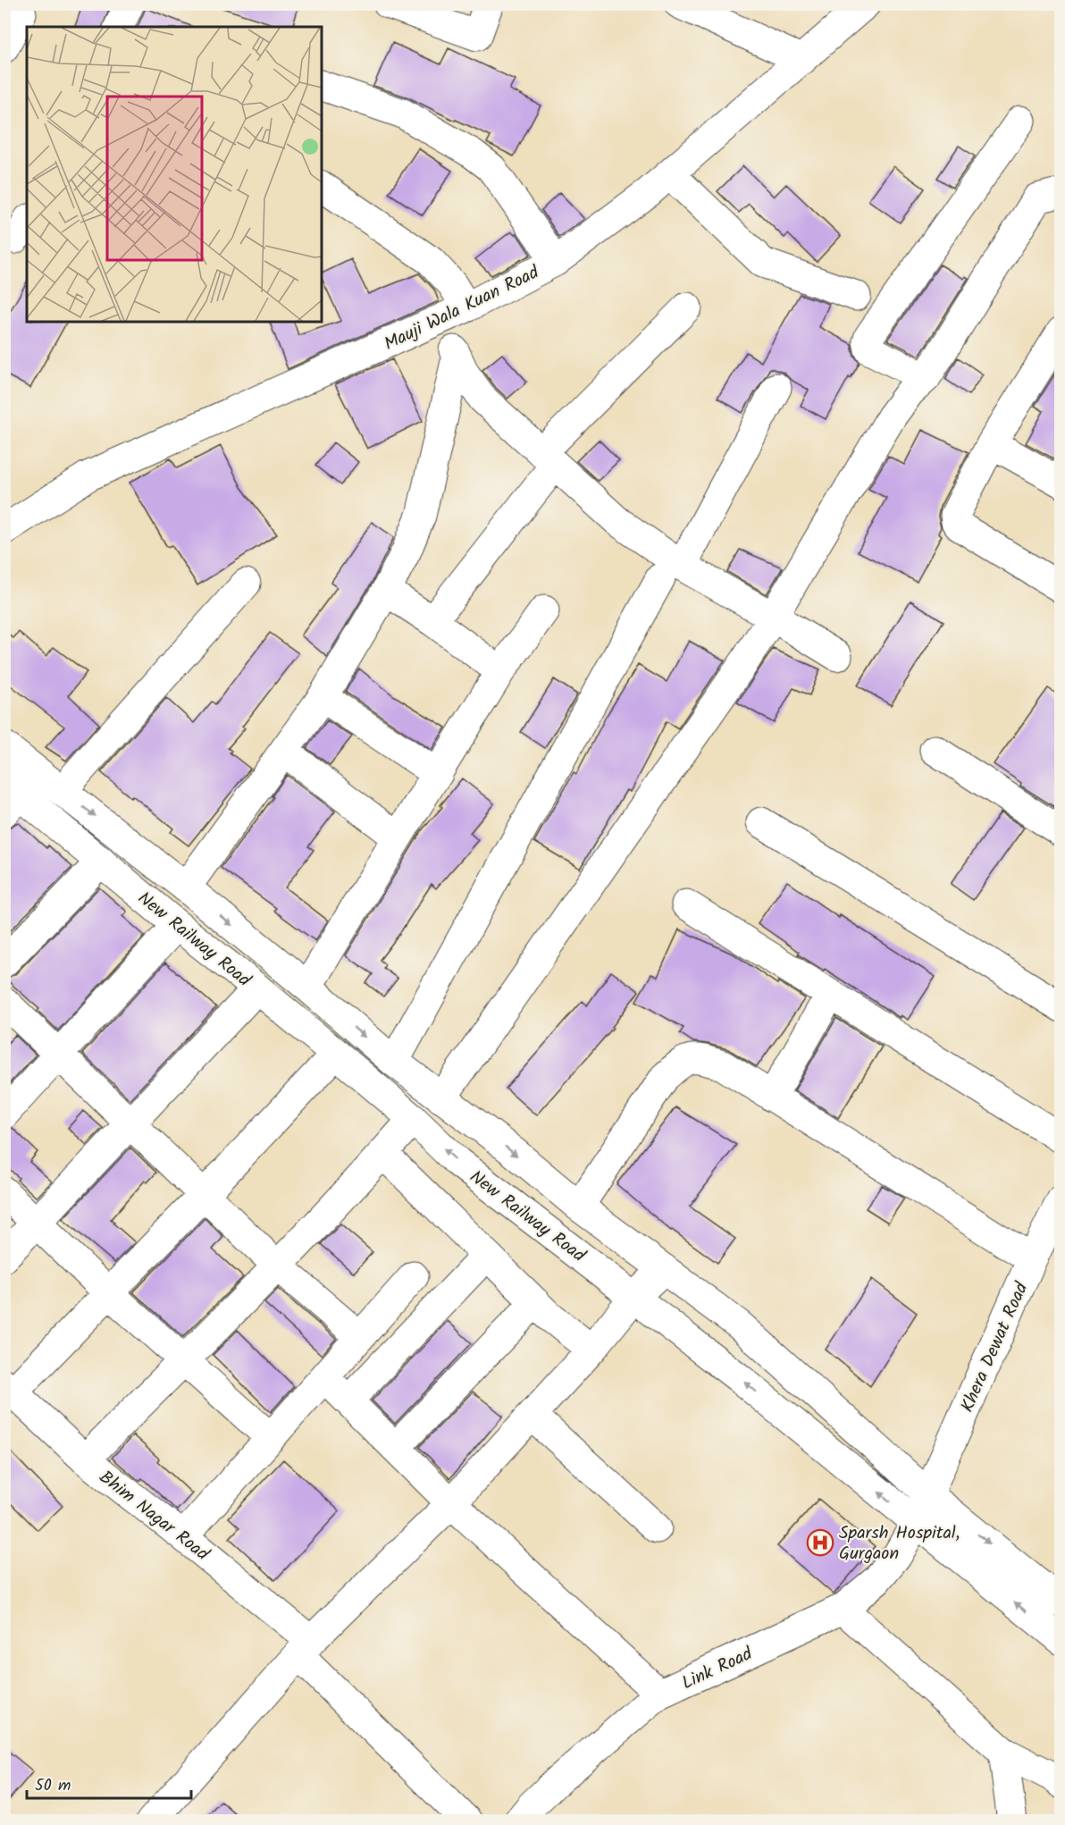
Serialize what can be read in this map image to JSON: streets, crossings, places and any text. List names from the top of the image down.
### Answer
{
  "streets": {
    "street": [
      "Mauji Wala Kuan Road",
      "New Railway Road",
      "Khera Dewat Road",
      "Bhim Nagar Road",
      "Link Road"
    ]
  },
  "crossings": [
    ["New Railway Road", "Khera Dewat Road"],
    ["New Railway Road", "Link Road"],
    ["Khera Dewat Road", "Link Road"]
  ],
  "places": {
    "hospital": ["Sparsh Hospital, Gurgaon"]
  },
  "scale_bar": "50 m"
}
